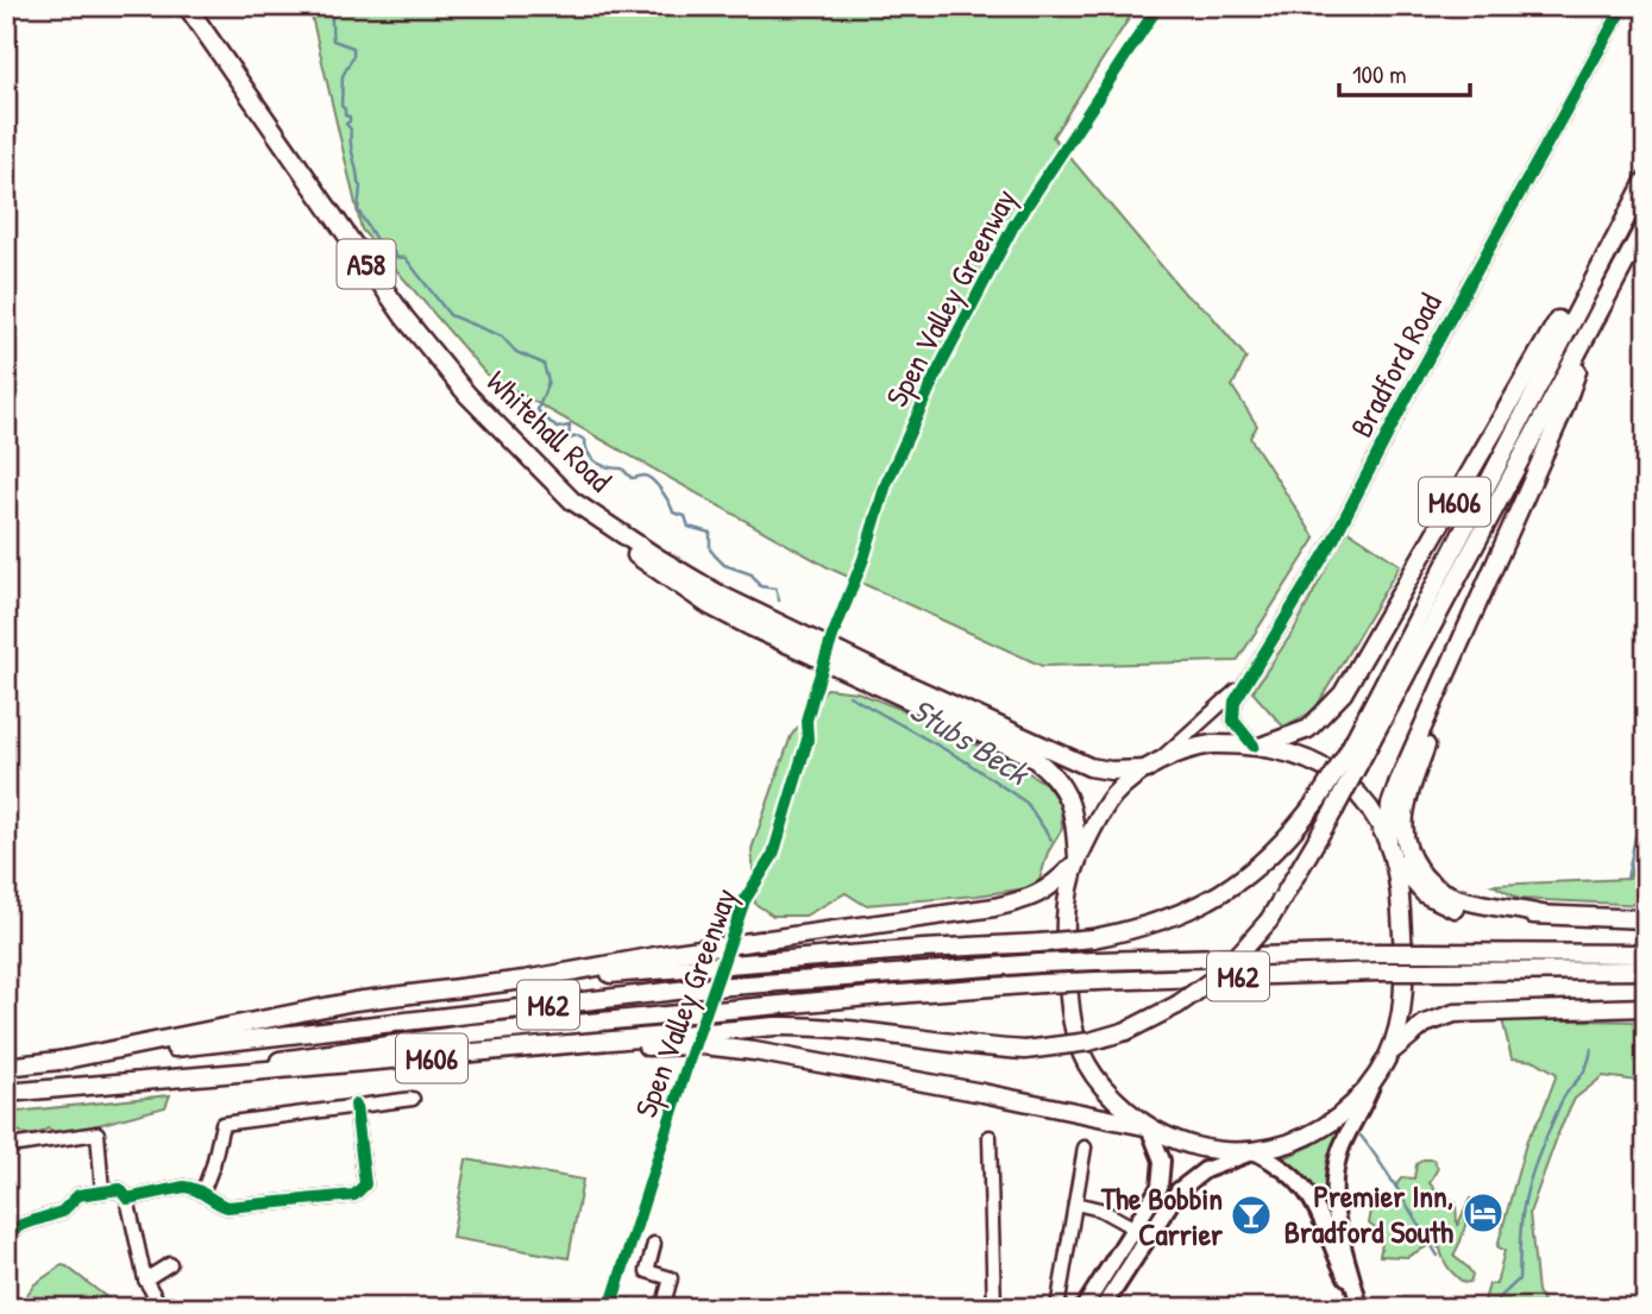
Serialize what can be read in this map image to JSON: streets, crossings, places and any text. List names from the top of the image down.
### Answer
{
  "streets": {
    "highway": [
      "A58",
      "Whitehall Road",
      "M606",
      "M62"
    ],
    "street": ["Bradford Road"],
    "cycle path": ["Spen Valley Greenway"]
  },
  "crossings": [
    ["A58", "Whitehall Road"],
    ["Bradford Road", "Whitehall Road"],
    ["Bradford Road", "M606"],
    ["M606", "M62"]
  ],
  "water": ["Stubs Beck"],
  "places": {
    "hotel": ["Premier Inn, Bradford South"],
    "bar": ["The Bobbin Carrier"]
  },
  "scale_bar": "100 m"
}
